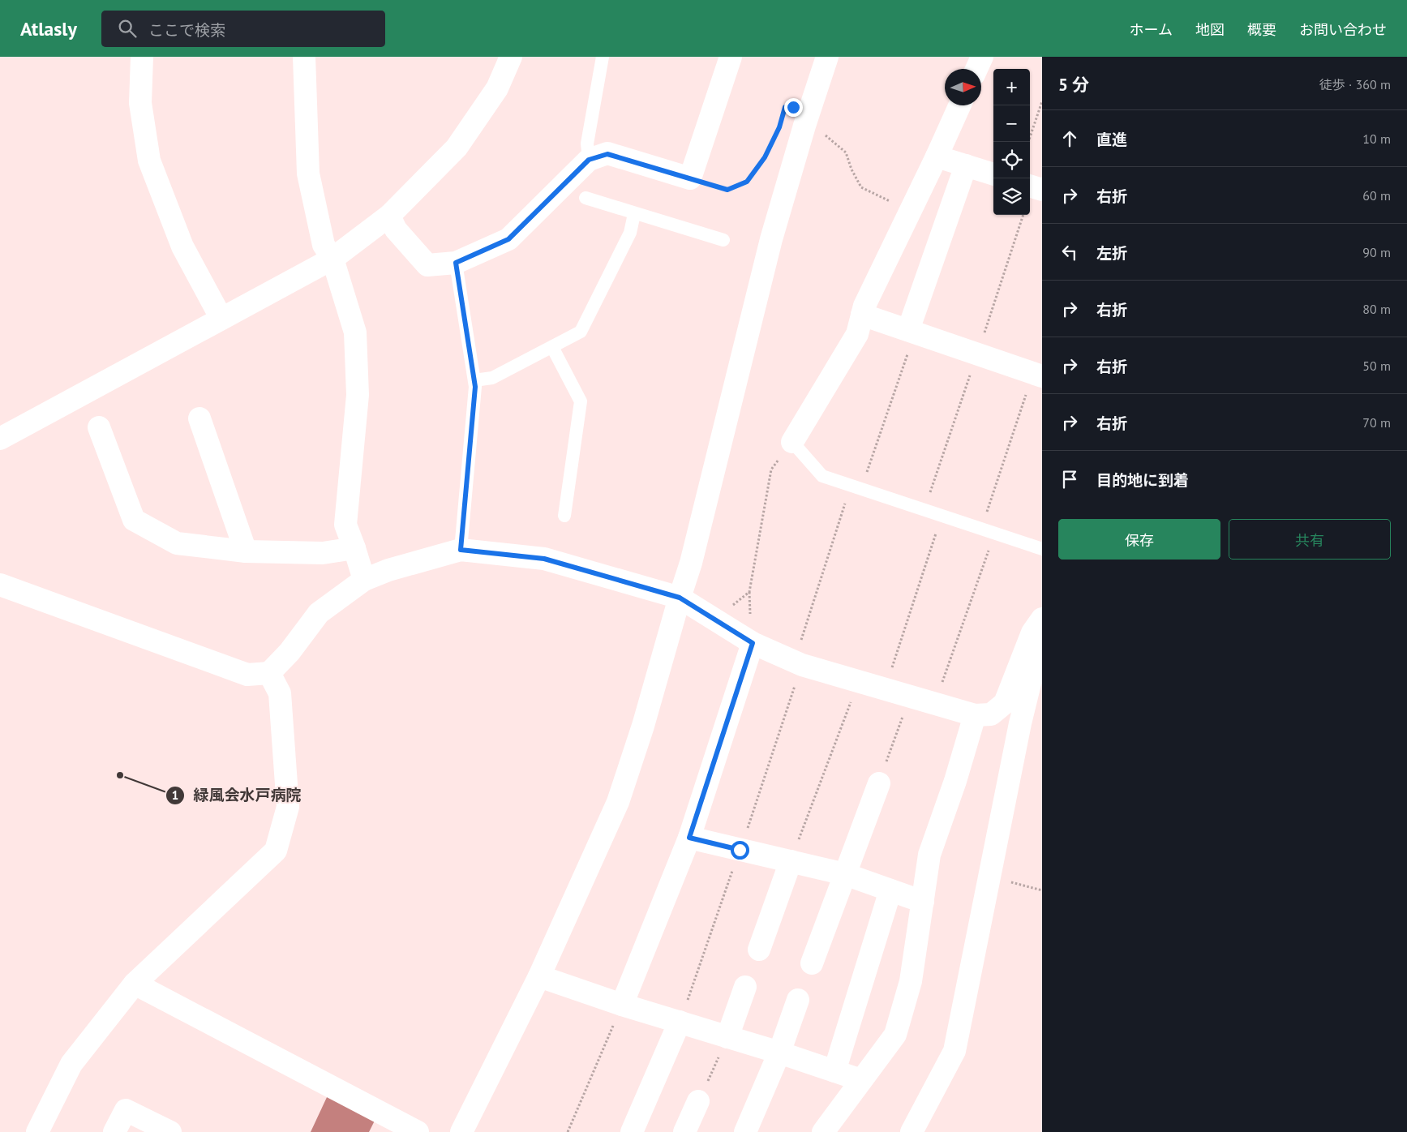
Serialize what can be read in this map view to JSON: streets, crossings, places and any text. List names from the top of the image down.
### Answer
{
  "places": ["緑風会水戸病院"],
  "north": "right",
  "page": {
    "header": "Atlasly",
    "search": "ここで検索",
    "nav": [
      "ホーム",
      "地図",
      "概要",
      "お問い合わせ"
    ],
    "heading": ["5 分", "徒歩 · 360 m"],
    "map_buttons": ["+", "−"],
    "list": [
      ["直進", "10 m"],
      ["右折", "60 m"],
      ["左折", "90 m"],
      ["右折", "80 m"],
      ["右折", "50 m"],
      ["右折", "70 m"],
      "目的地に到着"
    ],
    "buttons": ["保存", "共有"]
  }
}
